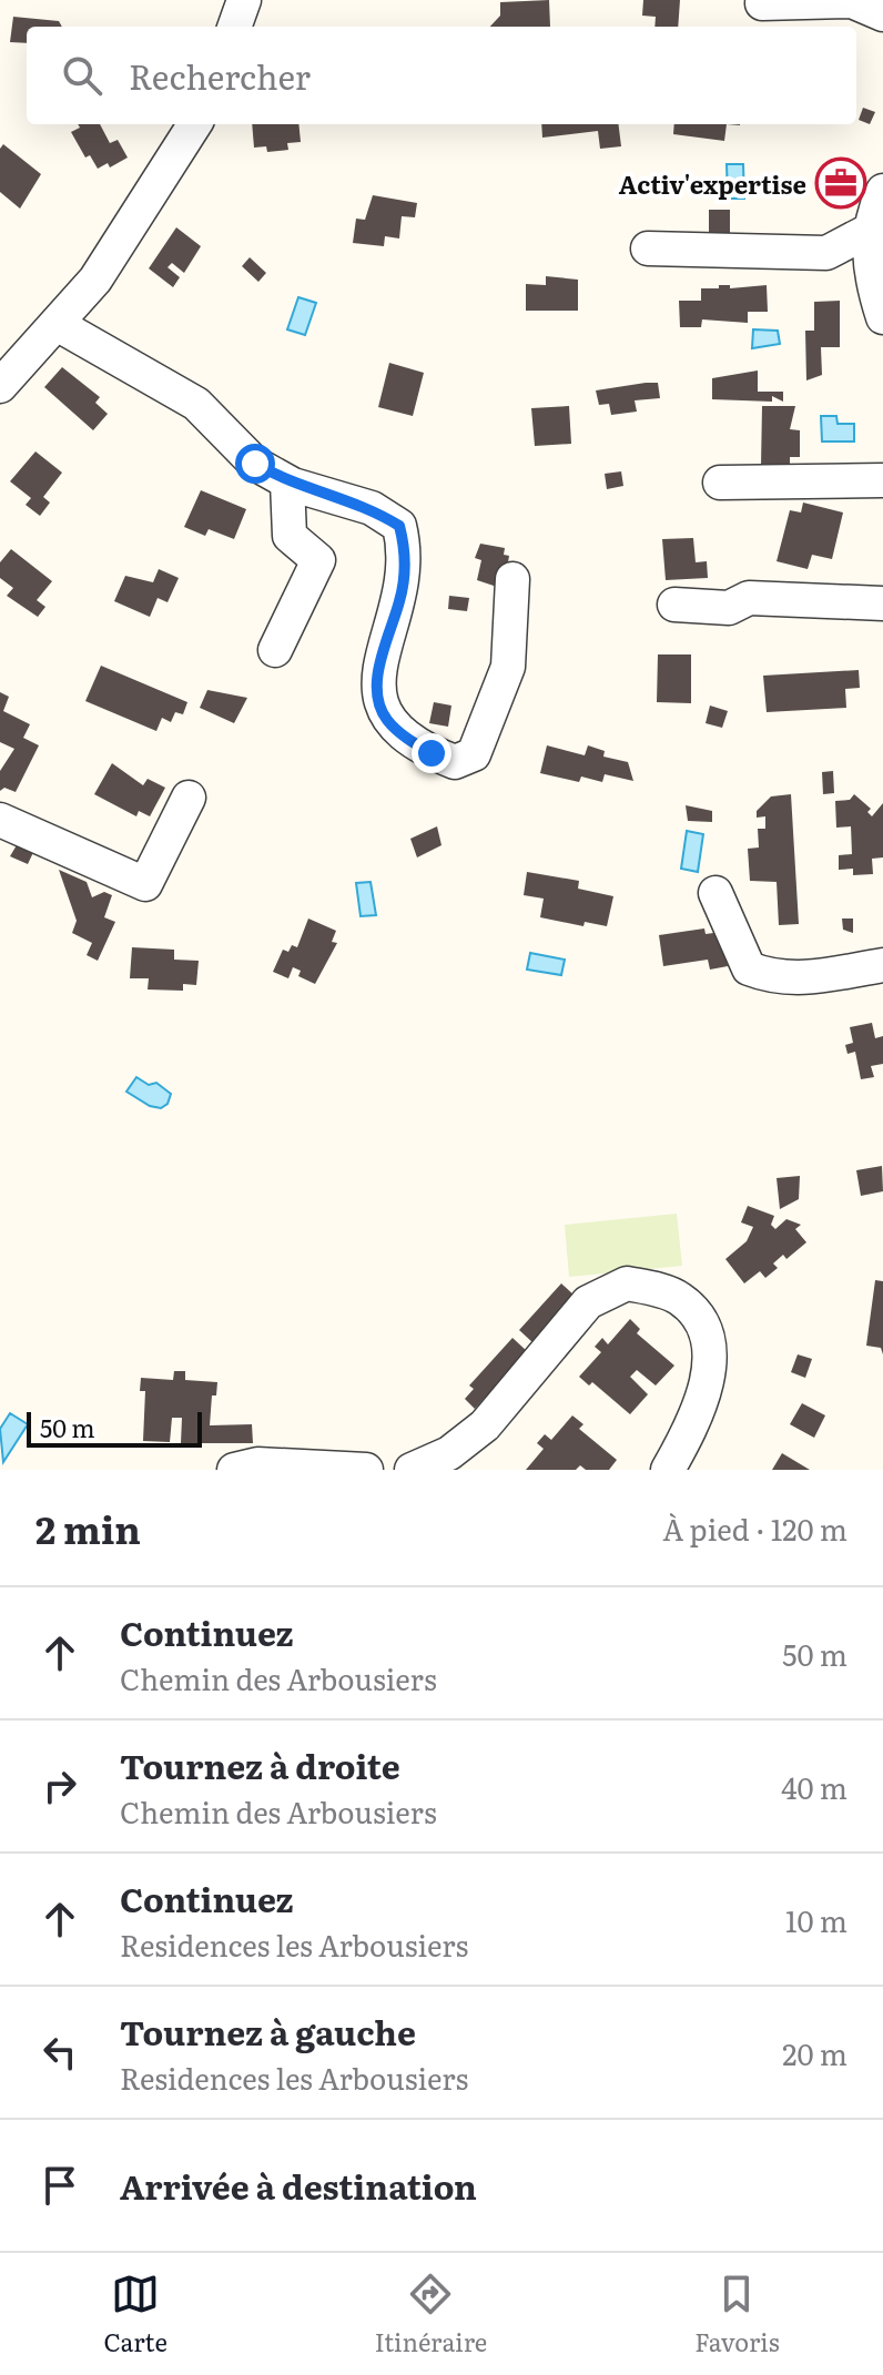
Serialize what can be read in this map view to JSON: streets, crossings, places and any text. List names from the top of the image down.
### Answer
{
  "places": {
    "office": ["Activ'expertise"]
  },
  "scale_bar": "50 m",
  "page": {
    "search": "Rechercher",
    "scale": "50 m",
    "heading": ["2 min", "À pied · 120 m"],
    "list": [
      ["Continuez", "Chemin des Arbousiers", "50 m"],
      ["Tournez à droite", "Chemin des Arbousiers", "40 m"],
      ["Continuez", "Residences les Arbousiers", "10 m"],
      ["Tournez à gauche", "Residences les Arbousiers", "20 m"],
      "Arrivée à destination"
    ],
    "nav": ["Carte", "Itinéraire", "Favoris"]
  }
}
